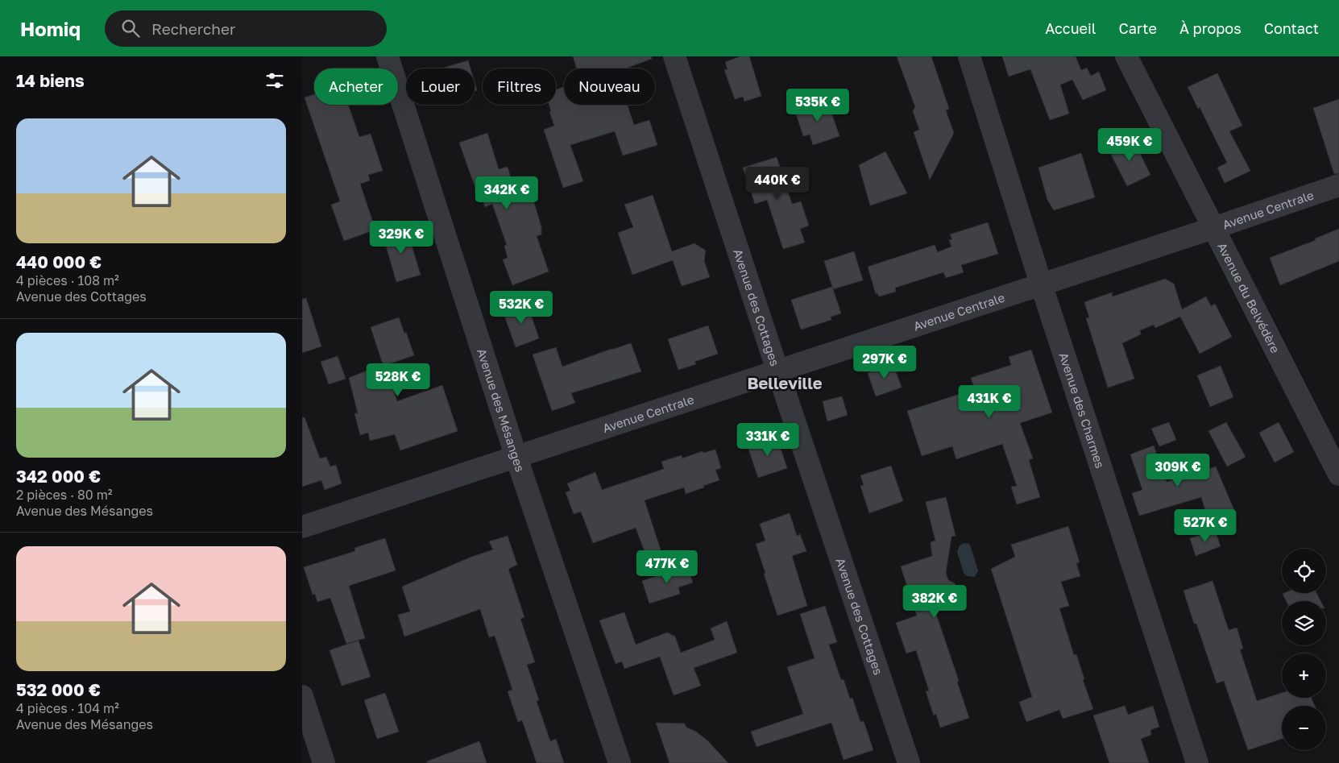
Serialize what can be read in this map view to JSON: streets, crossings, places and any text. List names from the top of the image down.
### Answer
{
  "streets": {
    "street": [
      "Avenue Centrale",
      "Avenue du Belvédère",
      "Avenue des Cottages",
      "Avenue des Mésanges",
      "Avenue des Charmes"
    ]
  },
  "crossings": [
    ["Avenue Centrale", "Avenue du Belvédère"],
    ["Avenue Centrale", "Avenue des Cottages"],
    ["Avenue Centrale", "Avenue des Mésanges"],
    ["Avenue Centrale", "Avenue des Charmes"]
  ],
  "districts": ["Belleville"],
  "page": {
    "header": "Homiq",
    "search": "Rechercher",
    "nav": [
      "Accueil",
      "Carte",
      "À propos",
      "Contact"
    ],
    "heading": "14 biens",
    "chip": [
      "Acheter",
      "Louer",
      "Filtres",
      "Nouveau"
    ],
    "price": [
      "535K €",
      "459K €",
      "440K €",
      "342K €",
      "329K €",
      "532K €",
      "297K €",
      "528K €",
      "431K €",
      "331K €",
      "309K €",
      "527K €",
      "477K €",
      "382K €"
    ],
    "list": [
      {
        "name": "440 000 €",
        "note": "4 pièces · 108 m² · Avenue des Cottages"
      },
      {
        "name": "342 000 €",
        "note": "2 pièces · 80 m² · Avenue des Mésanges"
      },
      {
        "name": "532 000 €",
        "note": "4 pièces · 104 m² · Avenue des Mésanges"
      }
    ],
    "map_buttons": ["+", "−"]
  }
}
